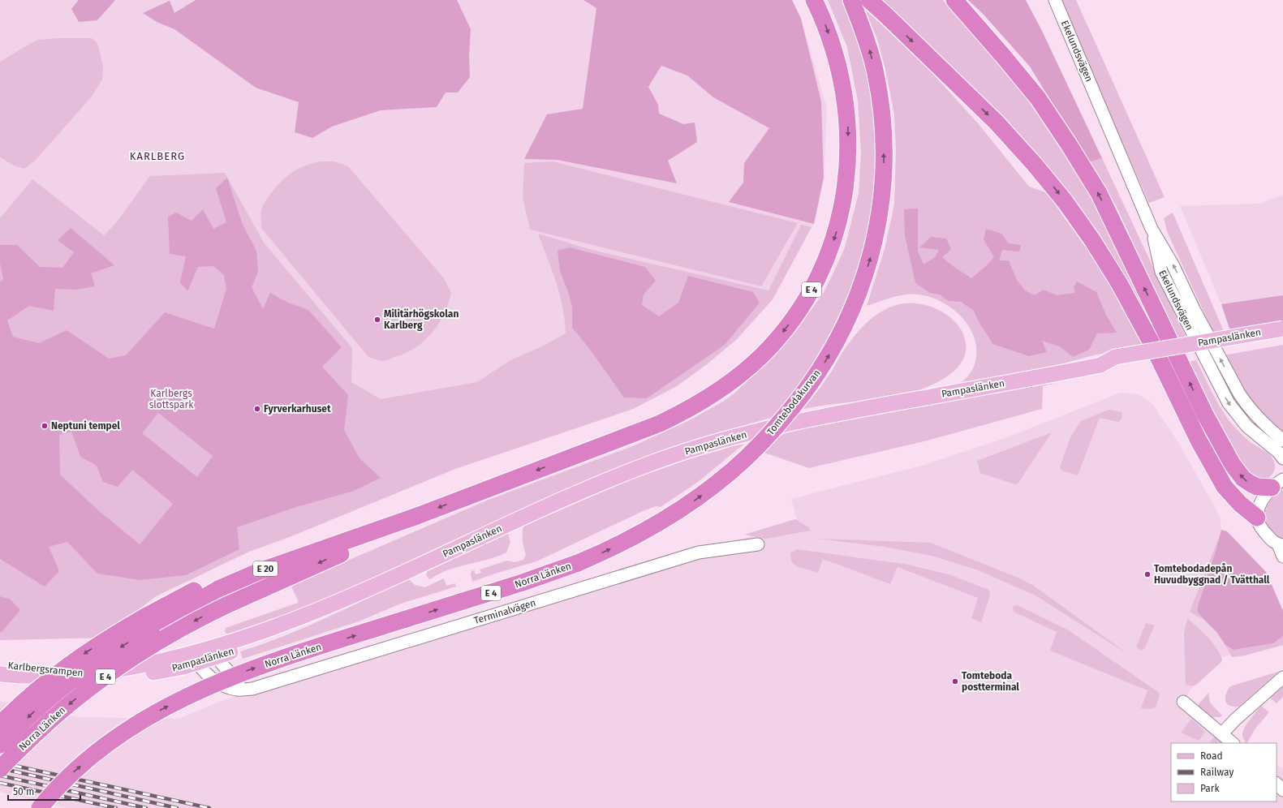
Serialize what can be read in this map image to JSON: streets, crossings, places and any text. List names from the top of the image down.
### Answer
{
  "streets": {
    "highway": ["E 4", "Tomtebodakurvan", "Norra Länken"],
    "main road": ["Pampaslänken", "Karlbergsrampen"],
    "street": ["Ekelundsvägen", "Terminalvägen"]
  },
  "crossings": [
    ["Pampaslänken", "Terminalvägen"],
    ["Pampaslänken", "Karlbergsrampen"],
    ["Tomtebodakurvan", "Norra Länken"]
  ],
  "one_way": ["Tomtebodakurvan"],
  "districts": ["KARLBERG"],
  "parks": ["Karlbergs slottspark"],
  "places": [
    "Militärhögskolan Karlberg",
    "Fyrverkarhuset",
    "Neptuni tempel",
    "Tomtebodadepån Huvudbyggnad / Tvätthall",
    "Tomteboda postterminal"
  ],
  "legend": ["Road", "Railway", "Park"],
  "scale_bar": "50 m"
}
